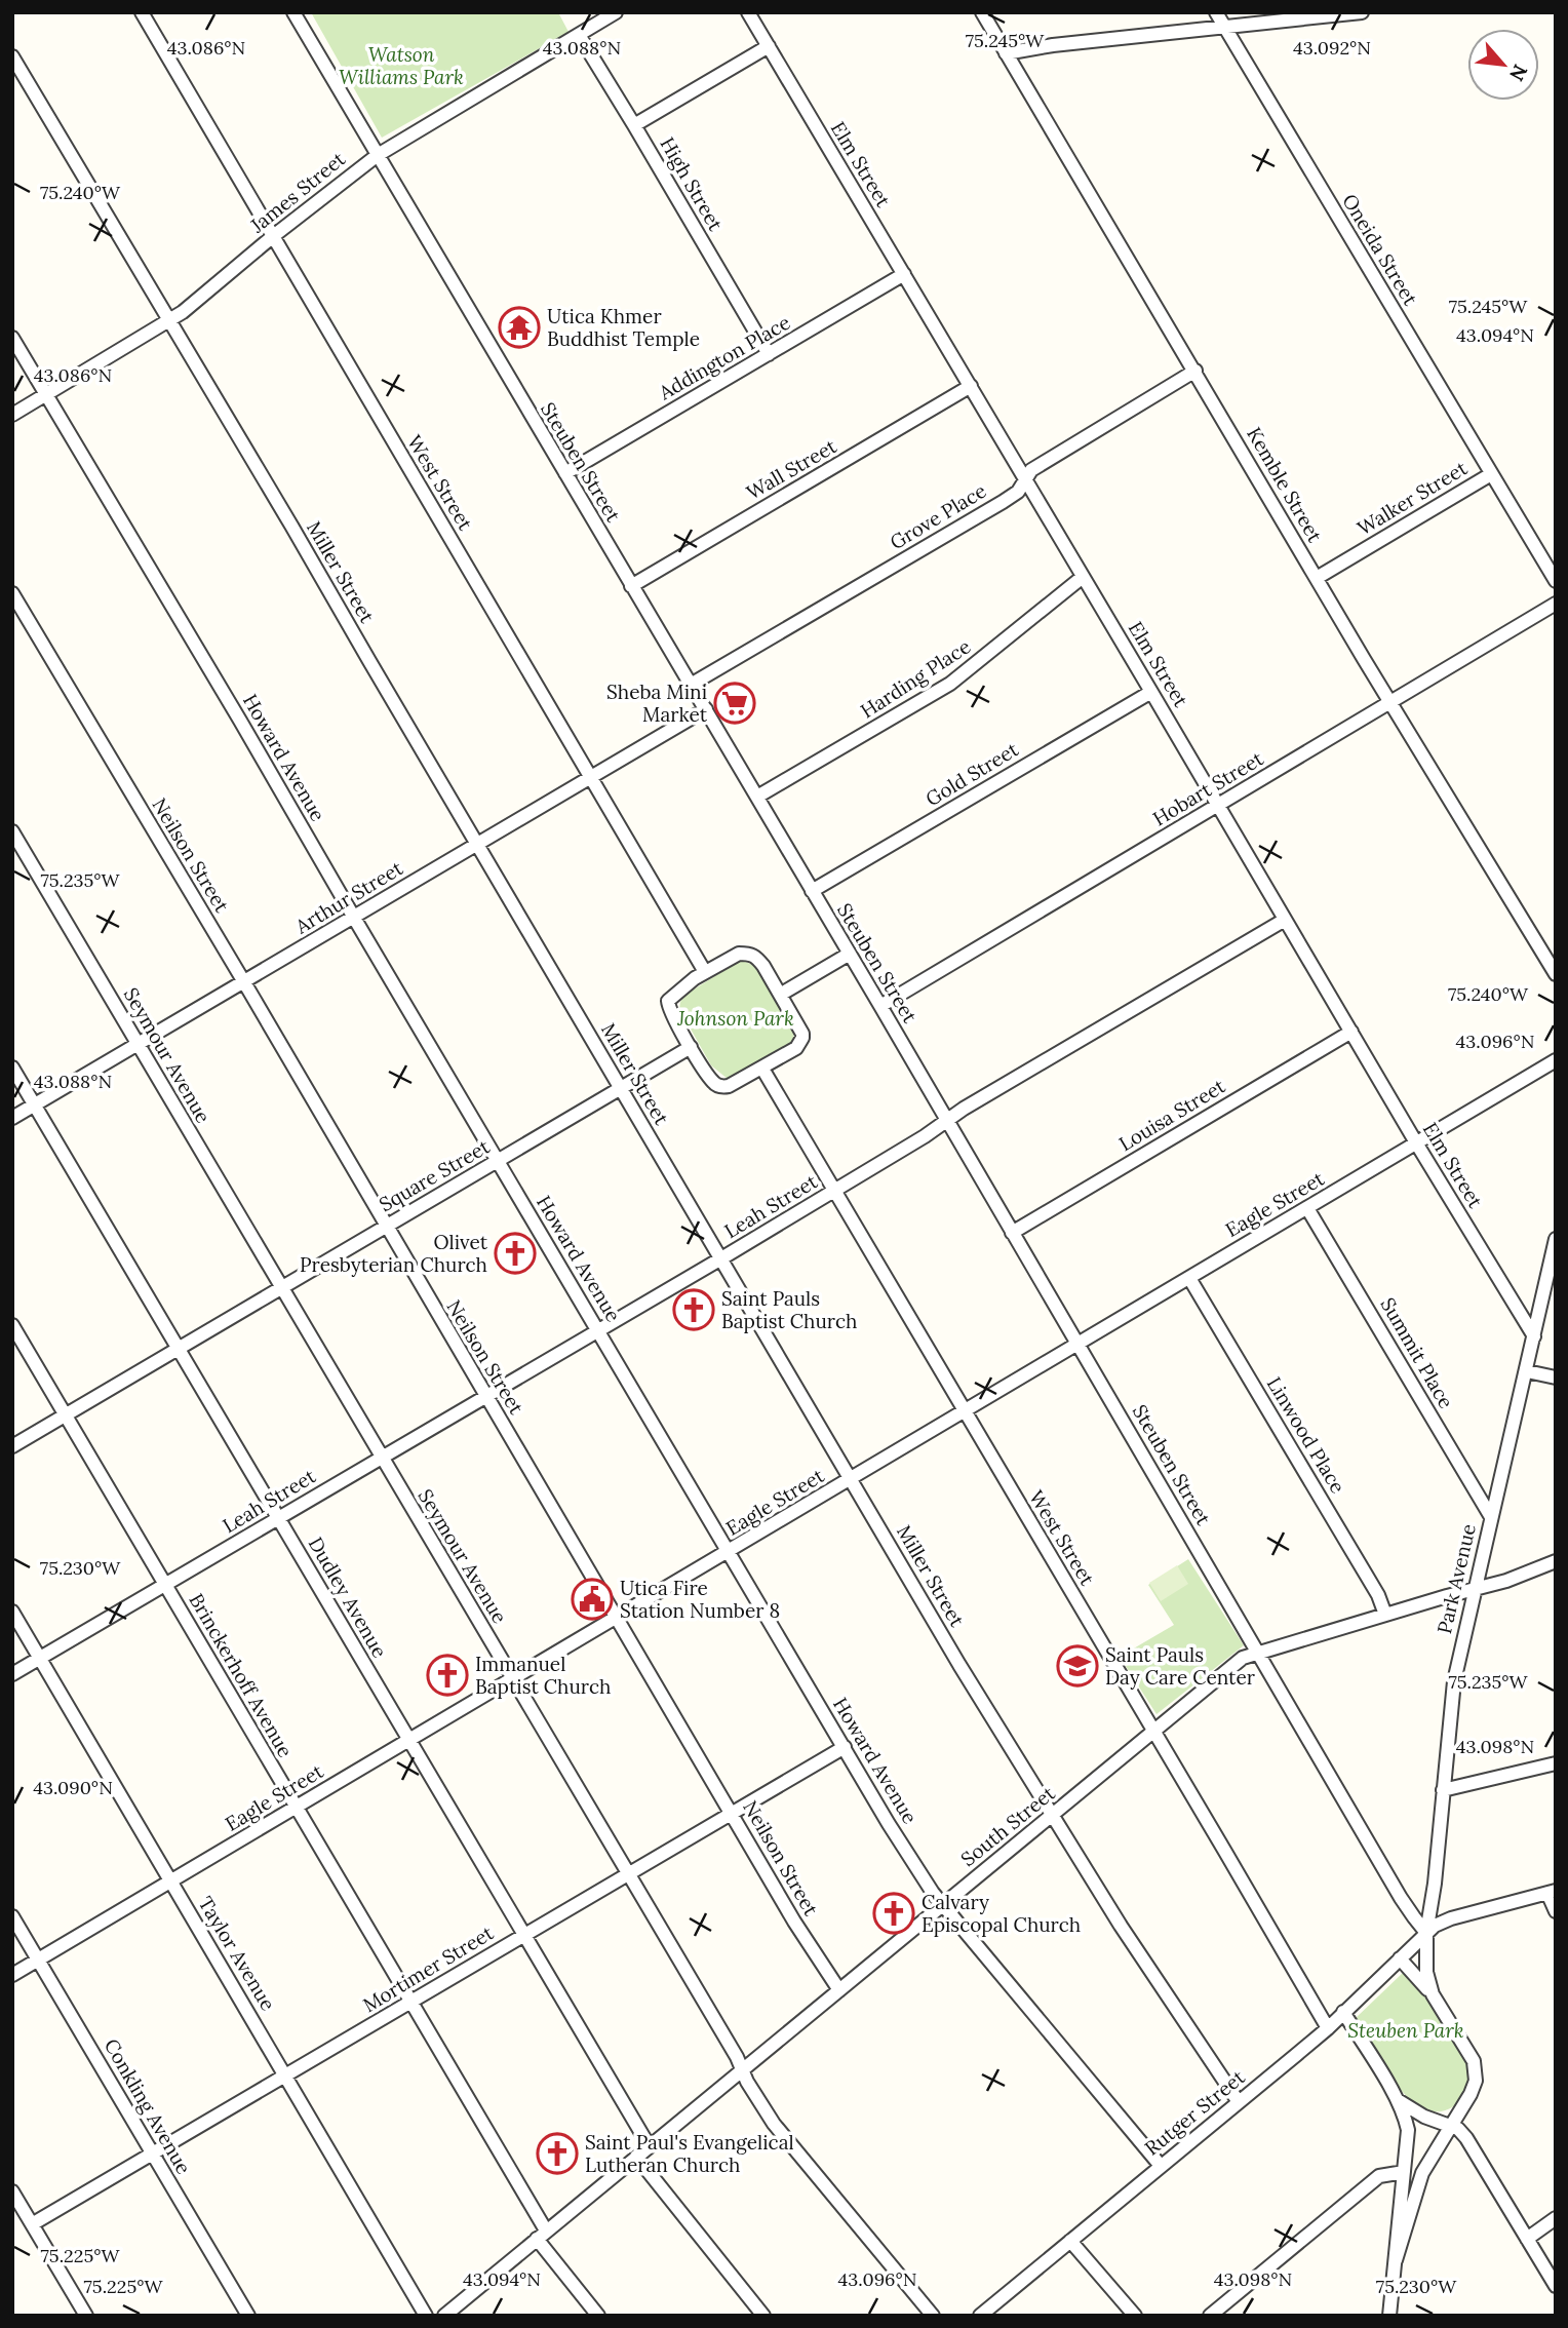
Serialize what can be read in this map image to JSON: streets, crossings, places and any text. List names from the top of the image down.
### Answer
{
  "streets": {
    "street": [
      "Elm Street",
      "High Street",
      "James Street",
      "Oneida Street",
      "Addington Place",
      "Steuben Street",
      "Wall Street",
      "West Street",
      "Kemble Street",
      "Walker Street",
      "Grove Place",
      "Miller Street",
      "Harding Place",
      "Howard Avenue",
      "Gold Street",
      "Hobart Street",
      "Neilson Street",
      "Arthur Street",
      "Seymour Avenue",
      "Louisa Street",
      "Square Street",
      "Eagle Street",
      "Leah Street",
      "Summit Place",
      "Linwood Place",
      "Park Avenue",
      "Dudley Avenue",
      "Brinckerhoff Avenue",
      "South Street",
      "Taylor Avenue",
      "Mortimer Street",
      "Conkling Avenue",
      "Rutger Street"
    ]
  },
  "crossings": [
    ["Elm Street", "Addington Place"],
    ["Elm Street", "Wall Street"],
    ["Elm Street", "Grove Place"],
    ["Elm Street", "Harding Place"],
    ["Elm Street", "Gold Street"],
    ["Elm Street", "Hobart Street"],
    ["Elm Street", "Louisa Street"],
    ["Elm Street", "Eagle Street"],
    ["Elm Street", "Leah Street"],
    ["Elm Street", "Park Avenue"],
    ["High Street", "James Street"],
    ["High Street", "Addington Place"],
    ["James Street", "Steuben Street"],
    ["James Street", "West Street"],
    ["James Street", "Miller Street"],
    ["James Street", "Howard Avenue"],
    ["Oneida Street", "Walker Street"],
    ["Addington Place", "Steuben Street"],
    ["Steuben Street", "Wall Street"],
    ["Steuben Street", "Grove Place"],
    ["Steuben Street", "Harding Place"],
    ["Steuben Street", "Gold Street"],
    ["Steuben Street", "Hobart Street"],
    ["Steuben Street", "Arthur Street"],
    ["Steuben Street", "Louisa Street"],
    ["Steuben Street", "Eagle Street"],
    ["Steuben Street", "Leah Street"],
    ["Steuben Street", "Park Avenue"],
    ["Steuben Street", "South Street"],
    ["Steuben Street", "Rutger Street"],
    ["West Street", "Arthur Street"],
    ["West Street", "Square Street"],
    ["West Street", "Eagle Street"],
    ["West Street", "Leah Street"],
    ["West Street", "South Street"],
    ["West Street", "Rutger Street"],
    ["Kemble Street", "Walker Street"],
    ["Kemble Street", "Grove Place"],
    ["Kemble Street", "Hobart Street"],
    ["Miller Street", "Arthur Street"],
    ["Miller Street", "Square Street"],
    ["Miller Street", "Eagle Street"],
    ["Miller Street", "Leah Street"],
    ["Miller Street", "South Street"],
    ["Miller Street", "Rutger Street"],
    ["Howard Avenue", "Arthur Street"],
    ["Howard Avenue", "Square Street"],
    ["Howard Avenue", "Eagle Street"],
    ["Howard Avenue", "Leah Street"],
    ["Howard Avenue", "South Street"],
    ["Howard Avenue", "Mortimer Street"],
    ["Howard Avenue", "Rutger Street"],
    ["Neilson Street", "Arthur Street"],
    ["Neilson Street", "Square Street"],
    ["Neilson Street", "Eagle Street"],
    ["Neilson Street", "Leah Street"],
    ["Neilson Street", "South Street"],
    ["Neilson Street", "Mortimer Street"],
    ["Arthur Street", "Seymour Avenue"],
    ["Arthur Street", "Dudley Avenue"],
    ["Seymour Avenue", "Square Street"],
    ["Seymour Avenue", "Eagle Street"],
    ["Seymour Avenue", "Leah Street"],
    ["Seymour Avenue", "South Street"],
    ["Seymour Avenue", "Mortimer Street"],
    ["Square Street", "Dudley Avenue"],
    ["Square Street", "Brinckerhoff Avenue"],
    ["Eagle Street", "Summit Place"],
    ["Eagle Street", "Linwood Place"],
    ["Eagle Street", "Dudley Avenue"],
    ["Eagle Street", "Brinckerhoff Avenue"],
    ["Eagle Street", "Taylor Avenue"],
    ["Eagle Street", "Conkling Avenue"],
    ["Leah Street", "Dudley Avenue"],
    ["Leah Street", "Brinckerhoff Avenue"],
    ["Leah Street", "Taylor Avenue"],
    ["Summit Place", "Park Avenue"],
    ["Linwood Place", "South Street"],
    ["Park Avenue", "South Street"],
    ["Park Avenue", "Rutger Street"],
    ["Dudley Avenue", "South Street"],
    ["Dudley Avenue", "Mortimer Street"],
    ["Brinckerhoff Avenue", "South Street"],
    ["Brinckerhoff Avenue", "Mortimer Street"],
    ["Taylor Avenue", "Mortimer Street"],
    ["Mortimer Street", "Conkling Avenue"]
  ],
  "parks": ["Watson Williams Park", "Johnson Park", "Steuben Park"],
  "places": {
    "temple": ["Utica Khmer Buddhist Temple"],
    "supermarket": ["Sheba Mini Market"],
    "church": [
      "Olivet Presbyterian Church",
      "Saint Pauls Baptist Church",
      "Immanuel Baptist Church",
      "Calvary Episcopal Church",
      "Saint Paul's Evangelical Lutheran Church"
    ],
    "public building": ["Utica Fire Station Number 8"],
    "school or university": ["Saint Pauls Day Care Center"]
  },
  "north": "bottom right",
  "coordinates": [
    "75.245°W",
    "43.086°N",
    "43.088°N",
    "43.092°N",
    "75.240°W",
    "43.094°N",
    "75.235°W",
    "43.096°N",
    "75.230°W",
    "43.098°N",
    "43.090°N",
    "75.225°W"
  ]
}
